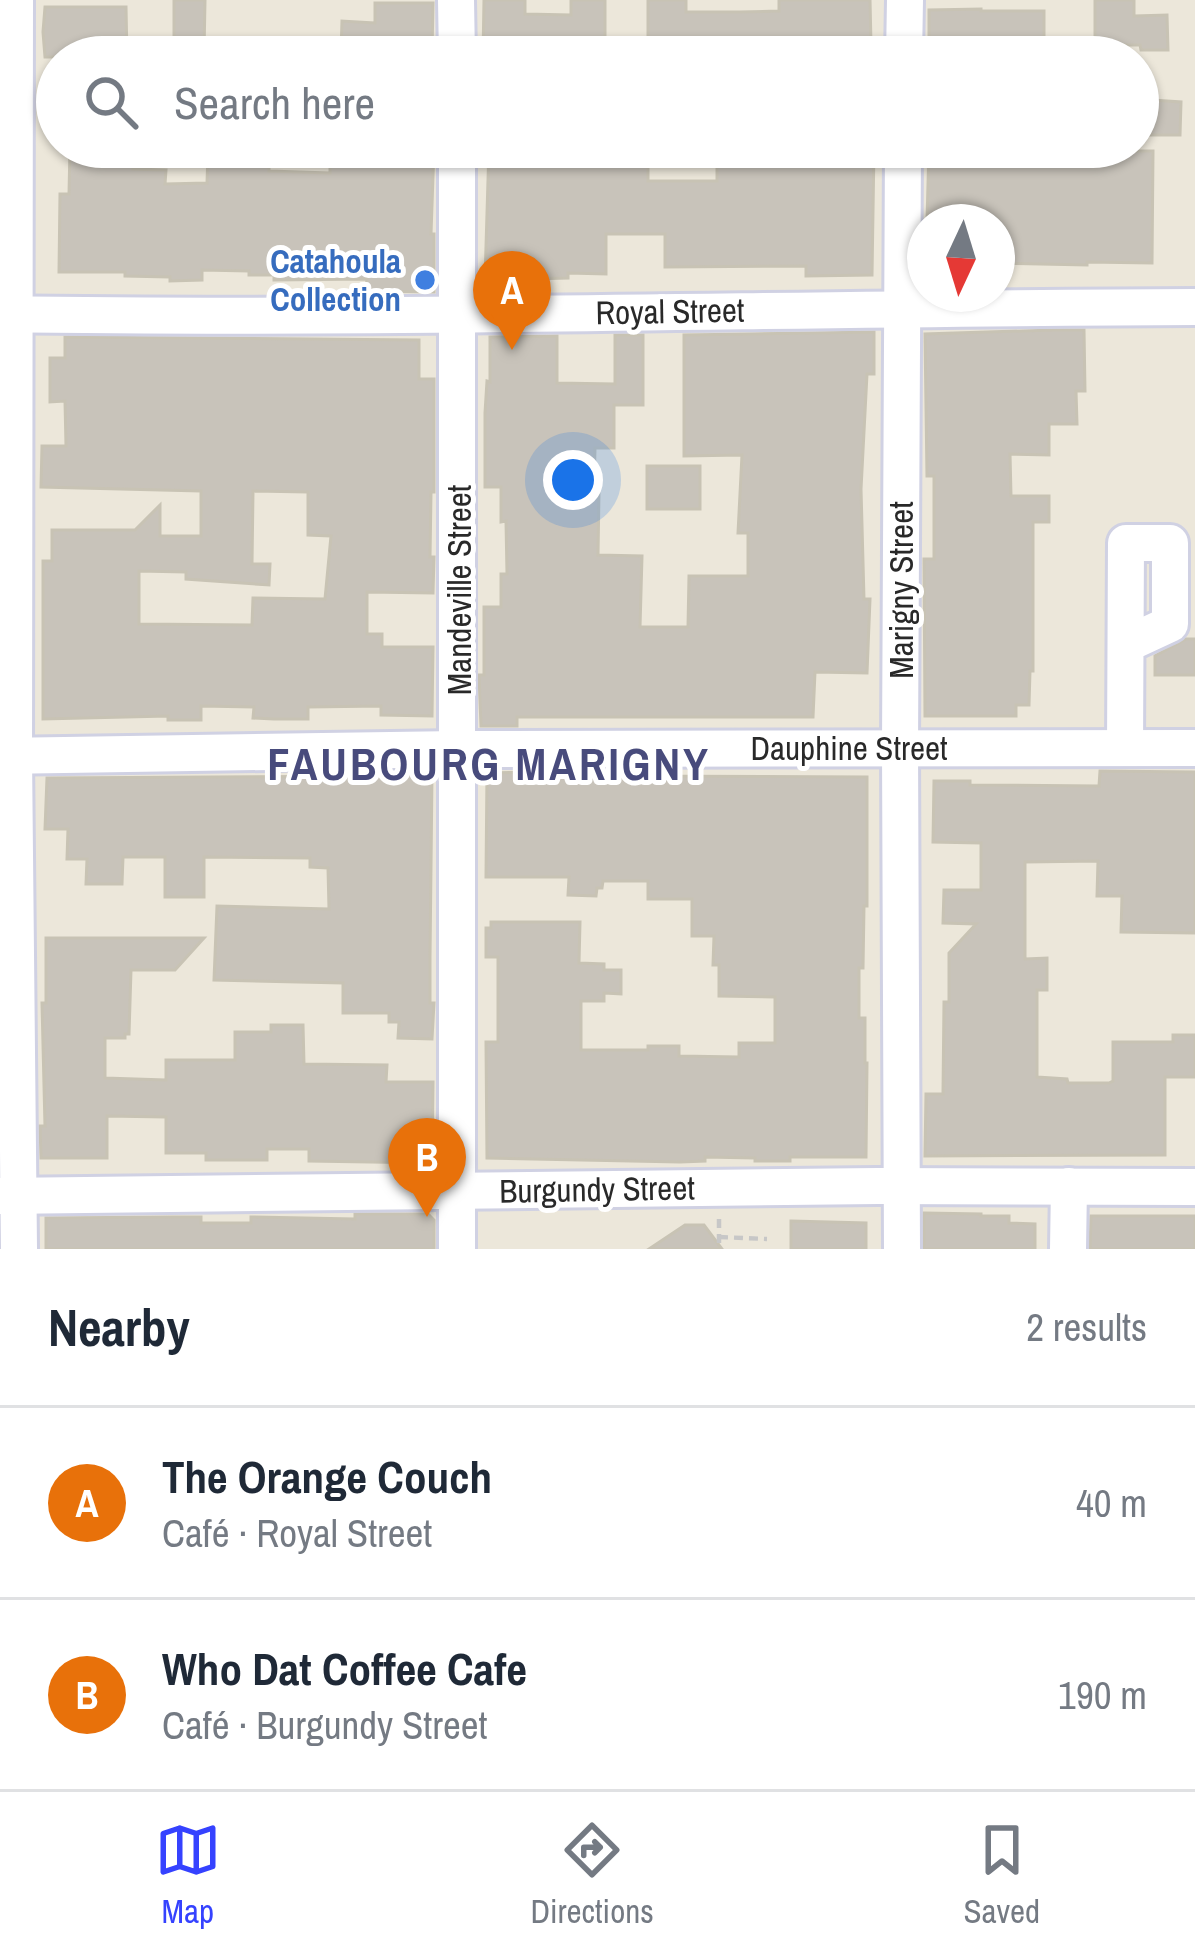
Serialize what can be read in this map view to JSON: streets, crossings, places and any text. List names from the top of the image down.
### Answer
{
  "streets": {
    "street": [
      "Royal Street",
      "Mandeville Street",
      "Marigny Street",
      "Dauphine Street",
      "Burgundy Street"
    ]
  },
  "crossings": [
    ["Royal Street", "Mandeville Street"],
    ["Royal Street", "Marigny Street"],
    ["Mandeville Street", "Dauphine Street"],
    ["Mandeville Street", "Burgundy Street"],
    ["Marigny Street", "Dauphine Street"],
    ["Marigny Street", "Burgundy Street"]
  ],
  "districts": ["FAUBOURG MARIGNY"],
  "places": ["Catahoula Collection"],
  "north": "bottom",
  "page": {
    "search": "Search here",
    "pins": ["A", "B"],
    "heading": ["Nearby", "2 results"],
    "list": [
      {
        "mark": "A",
        "name": "The Orange Couch",
        "note": "Café · Royal Street",
        "value": "40 m"
      },
      {
        "mark": "B",
        "name": "Who Dat Coffee Cafe",
        "note": "Café · Burgundy Street",
        "value": "190 m"
      }
    ],
    "nav": ["Map", "Directions", "Saved"]
  }
}
